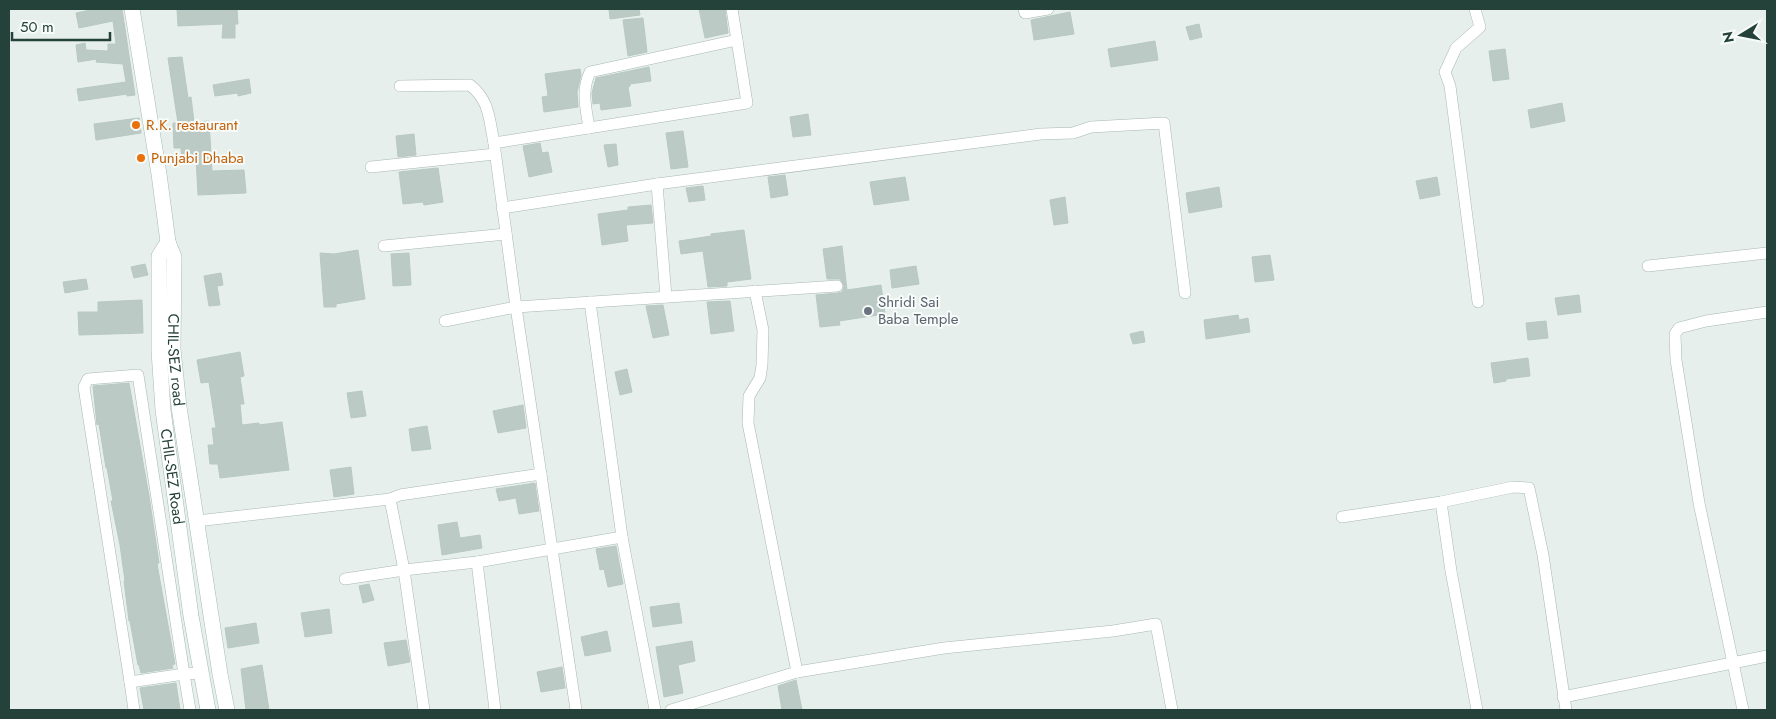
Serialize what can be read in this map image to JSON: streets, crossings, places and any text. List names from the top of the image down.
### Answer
{
  "streets": {
    "street": ["CHIL-SEZ road", "CHIL-SEZ Road"]
  },
  "crossings": [
    ["CHIL-SEZ road", "CHIL-SEZ Road"]
  ],
  "places": ["R.K. restaurant", "Punjabi Dhaba", "Shridi Sai Baba Temple"],
  "scale_bar": "50 m",
  "north": "left"
}
